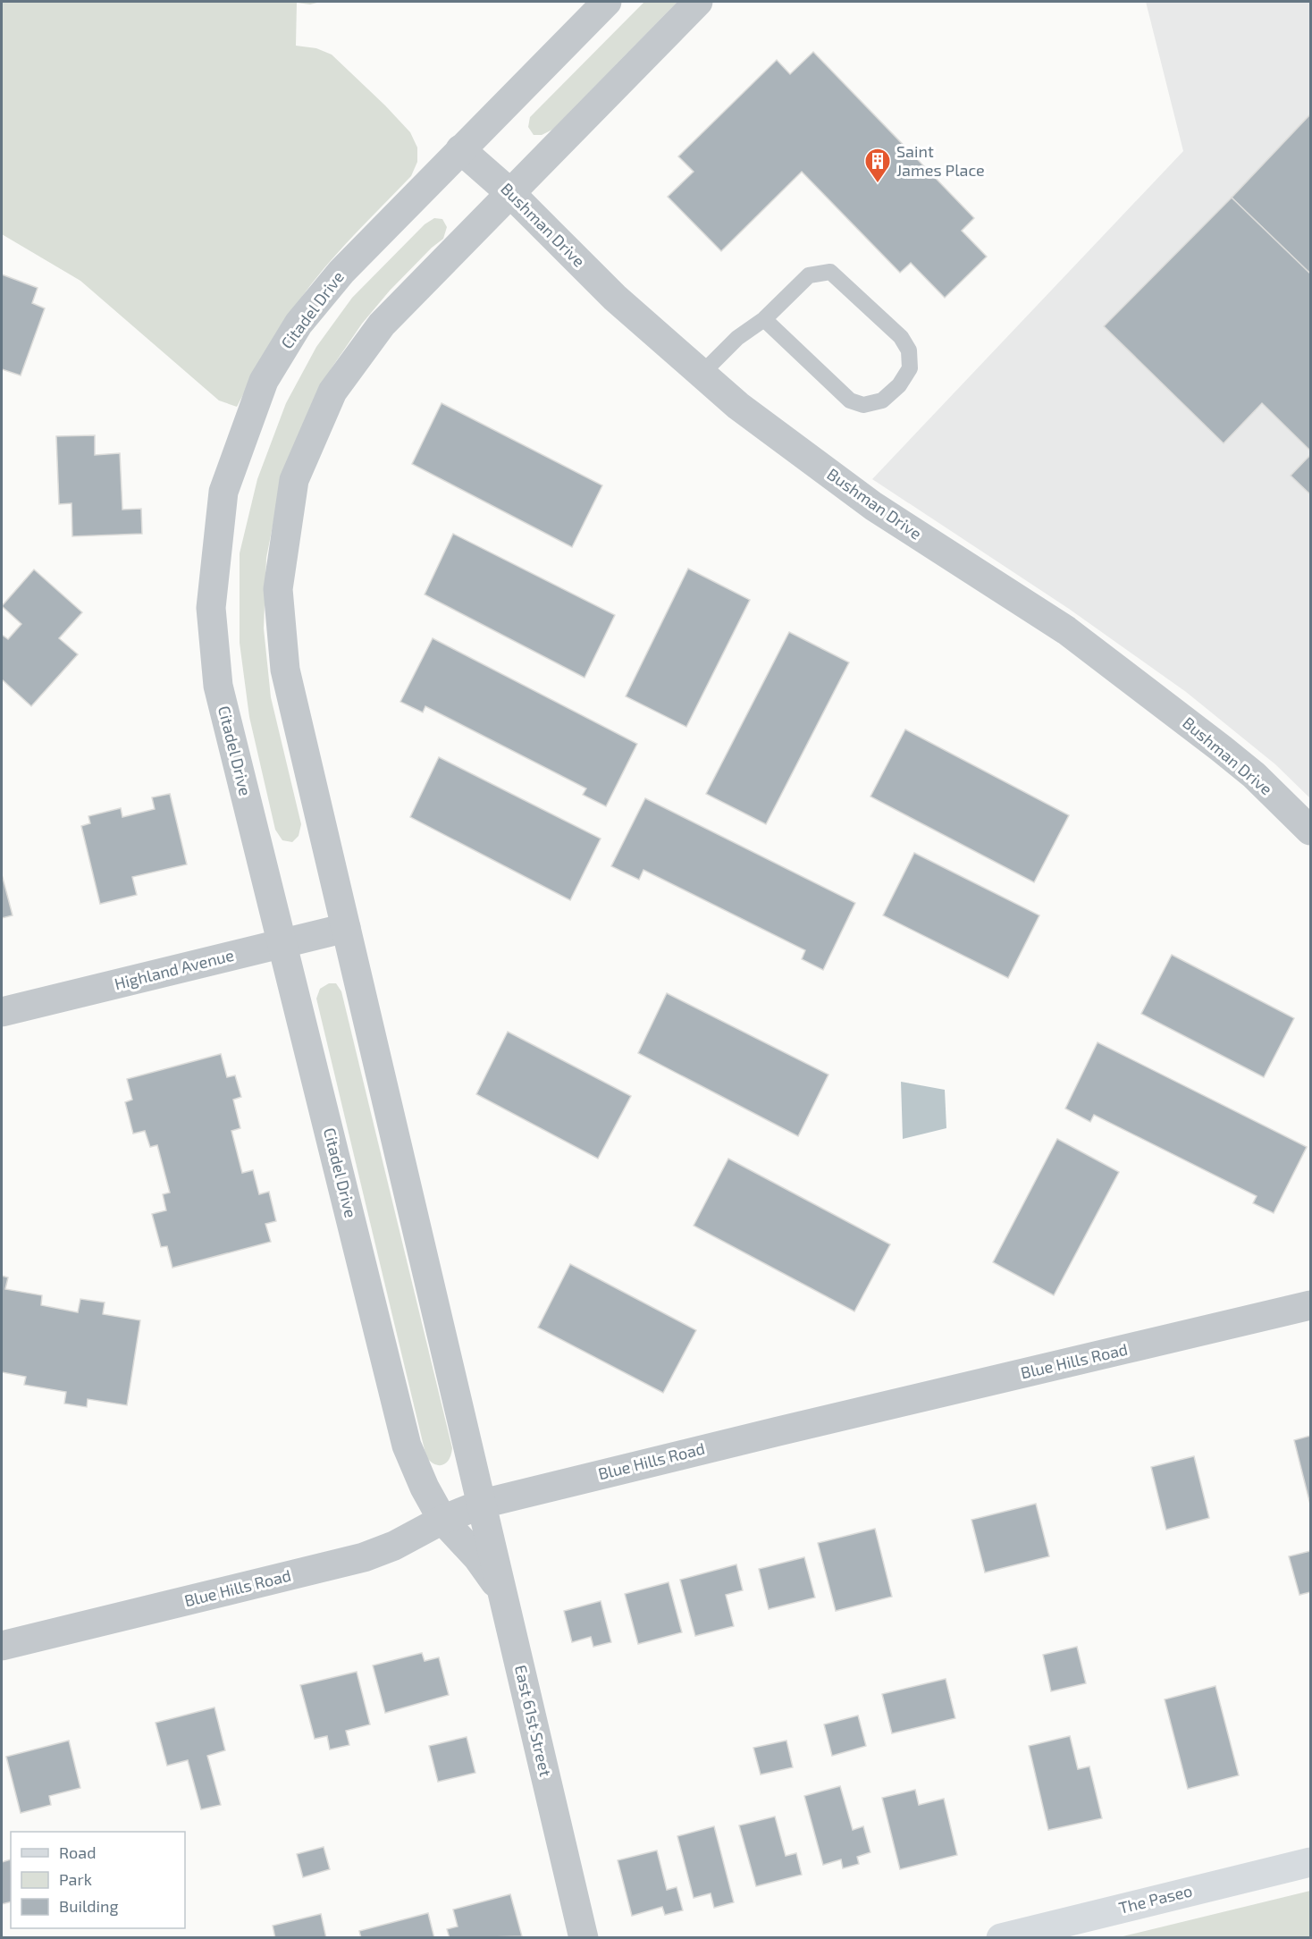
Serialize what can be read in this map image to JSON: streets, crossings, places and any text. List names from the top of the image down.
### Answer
{
  "streets": {
    "main road": ["The Paseo"],
    "street": [
      "Bushman Drive",
      "Citadel Drive",
      "Highland Avenue",
      "Blue Hills Road",
      "East 61st Street"
    ]
  },
  "crossings": [
    ["Bushman Drive", "Citadel Drive"],
    ["Citadel Drive", "Highland Avenue"],
    ["Citadel Drive", "Blue Hills Road"],
    ["Citadel Drive", "East 61st Street"],
    ["Blue Hills Road", "East 61st Street"]
  ],
  "places": {
    "building": ["Saint James Place"]
  },
  "legend": ["Road", "Park", "Building"]
}
